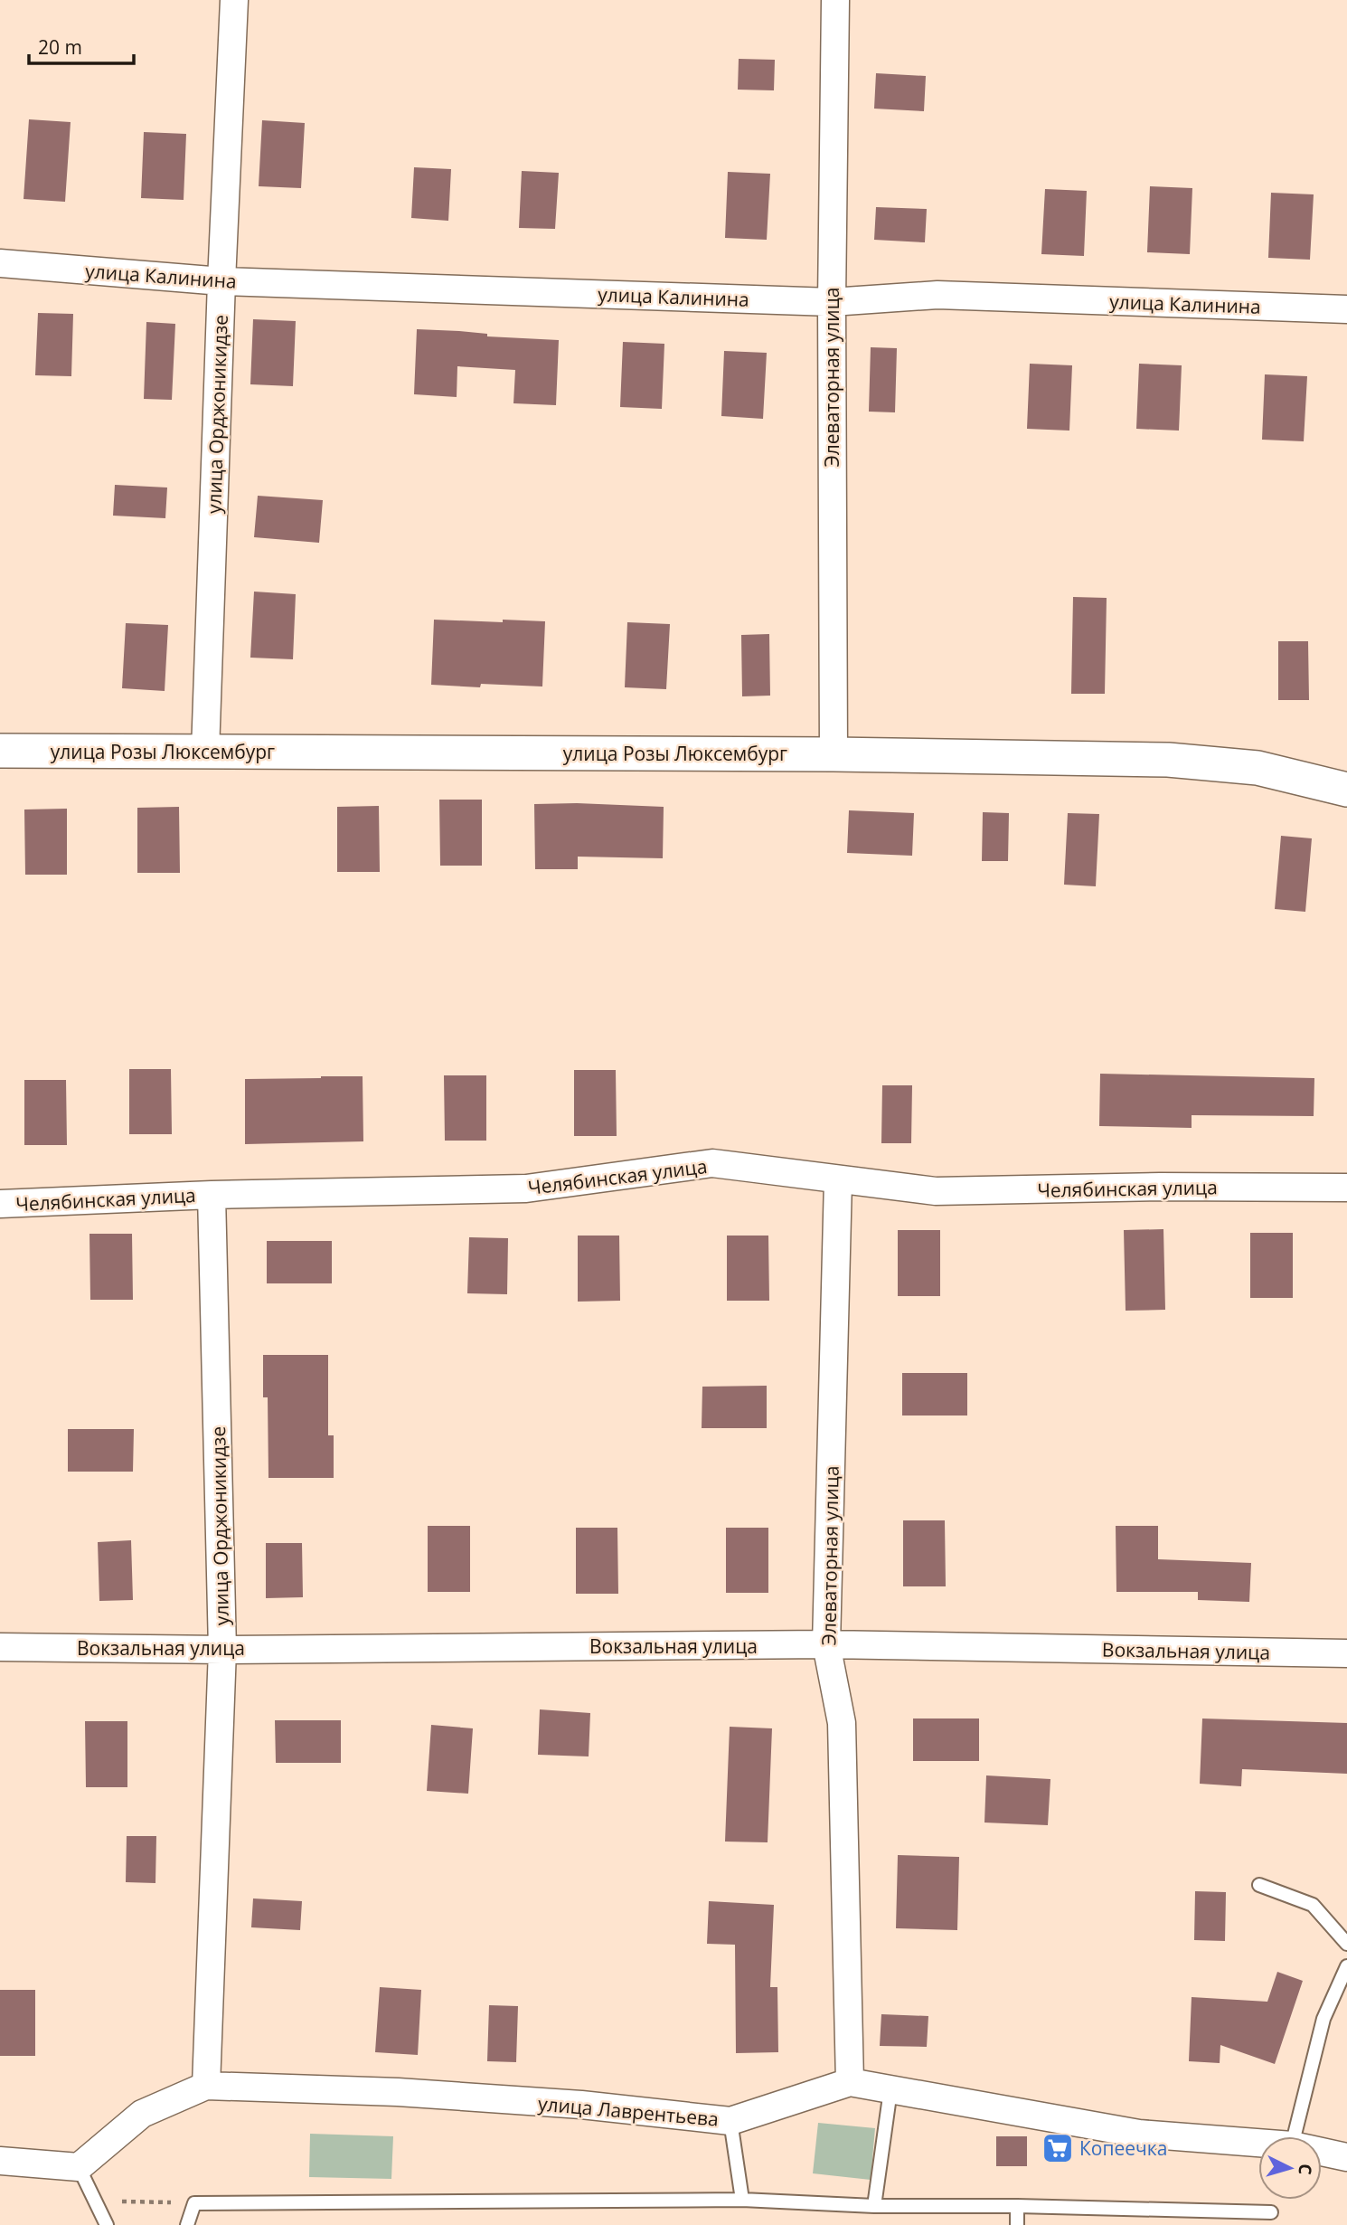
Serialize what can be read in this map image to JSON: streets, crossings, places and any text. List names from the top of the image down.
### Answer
{
  "streets": {
    "street": [
      "улица Калинина",
      "Элеваторная улица",
      "улица Орджоникидзе",
      "улица Розы Люксембург",
      "Челябинская улица",
      "Вокзальная улица",
      "улица Лаврентьева"
    ]
  },
  "crossings": [
    ["улица Калинина", "Элеваторная улица"],
    ["улица Калинина", "улица Орджоникидзе"],
    ["Элеваторная улица", "улица Розы Люксембург"],
    ["Элеваторная улица", "Челябинская улица"],
    ["Элеваторная улица", "Вокзальная улица"],
    ["Элеваторная улица", "улица Лаврентьева"],
    ["улица Орджоникидзе", "улица Розы Люксембург"],
    ["улица Орджоникидзе", "Челябинская улица"],
    ["улица Орджоникидзе", "Вокзальная улица"],
    ["улица Орджоникидзе", "улица Лаврентьева"]
  ],
  "places": {
    "supermarket": ["Копеечка"]
  },
  "scale_bar": "20 m",
  "north": "right"
}
